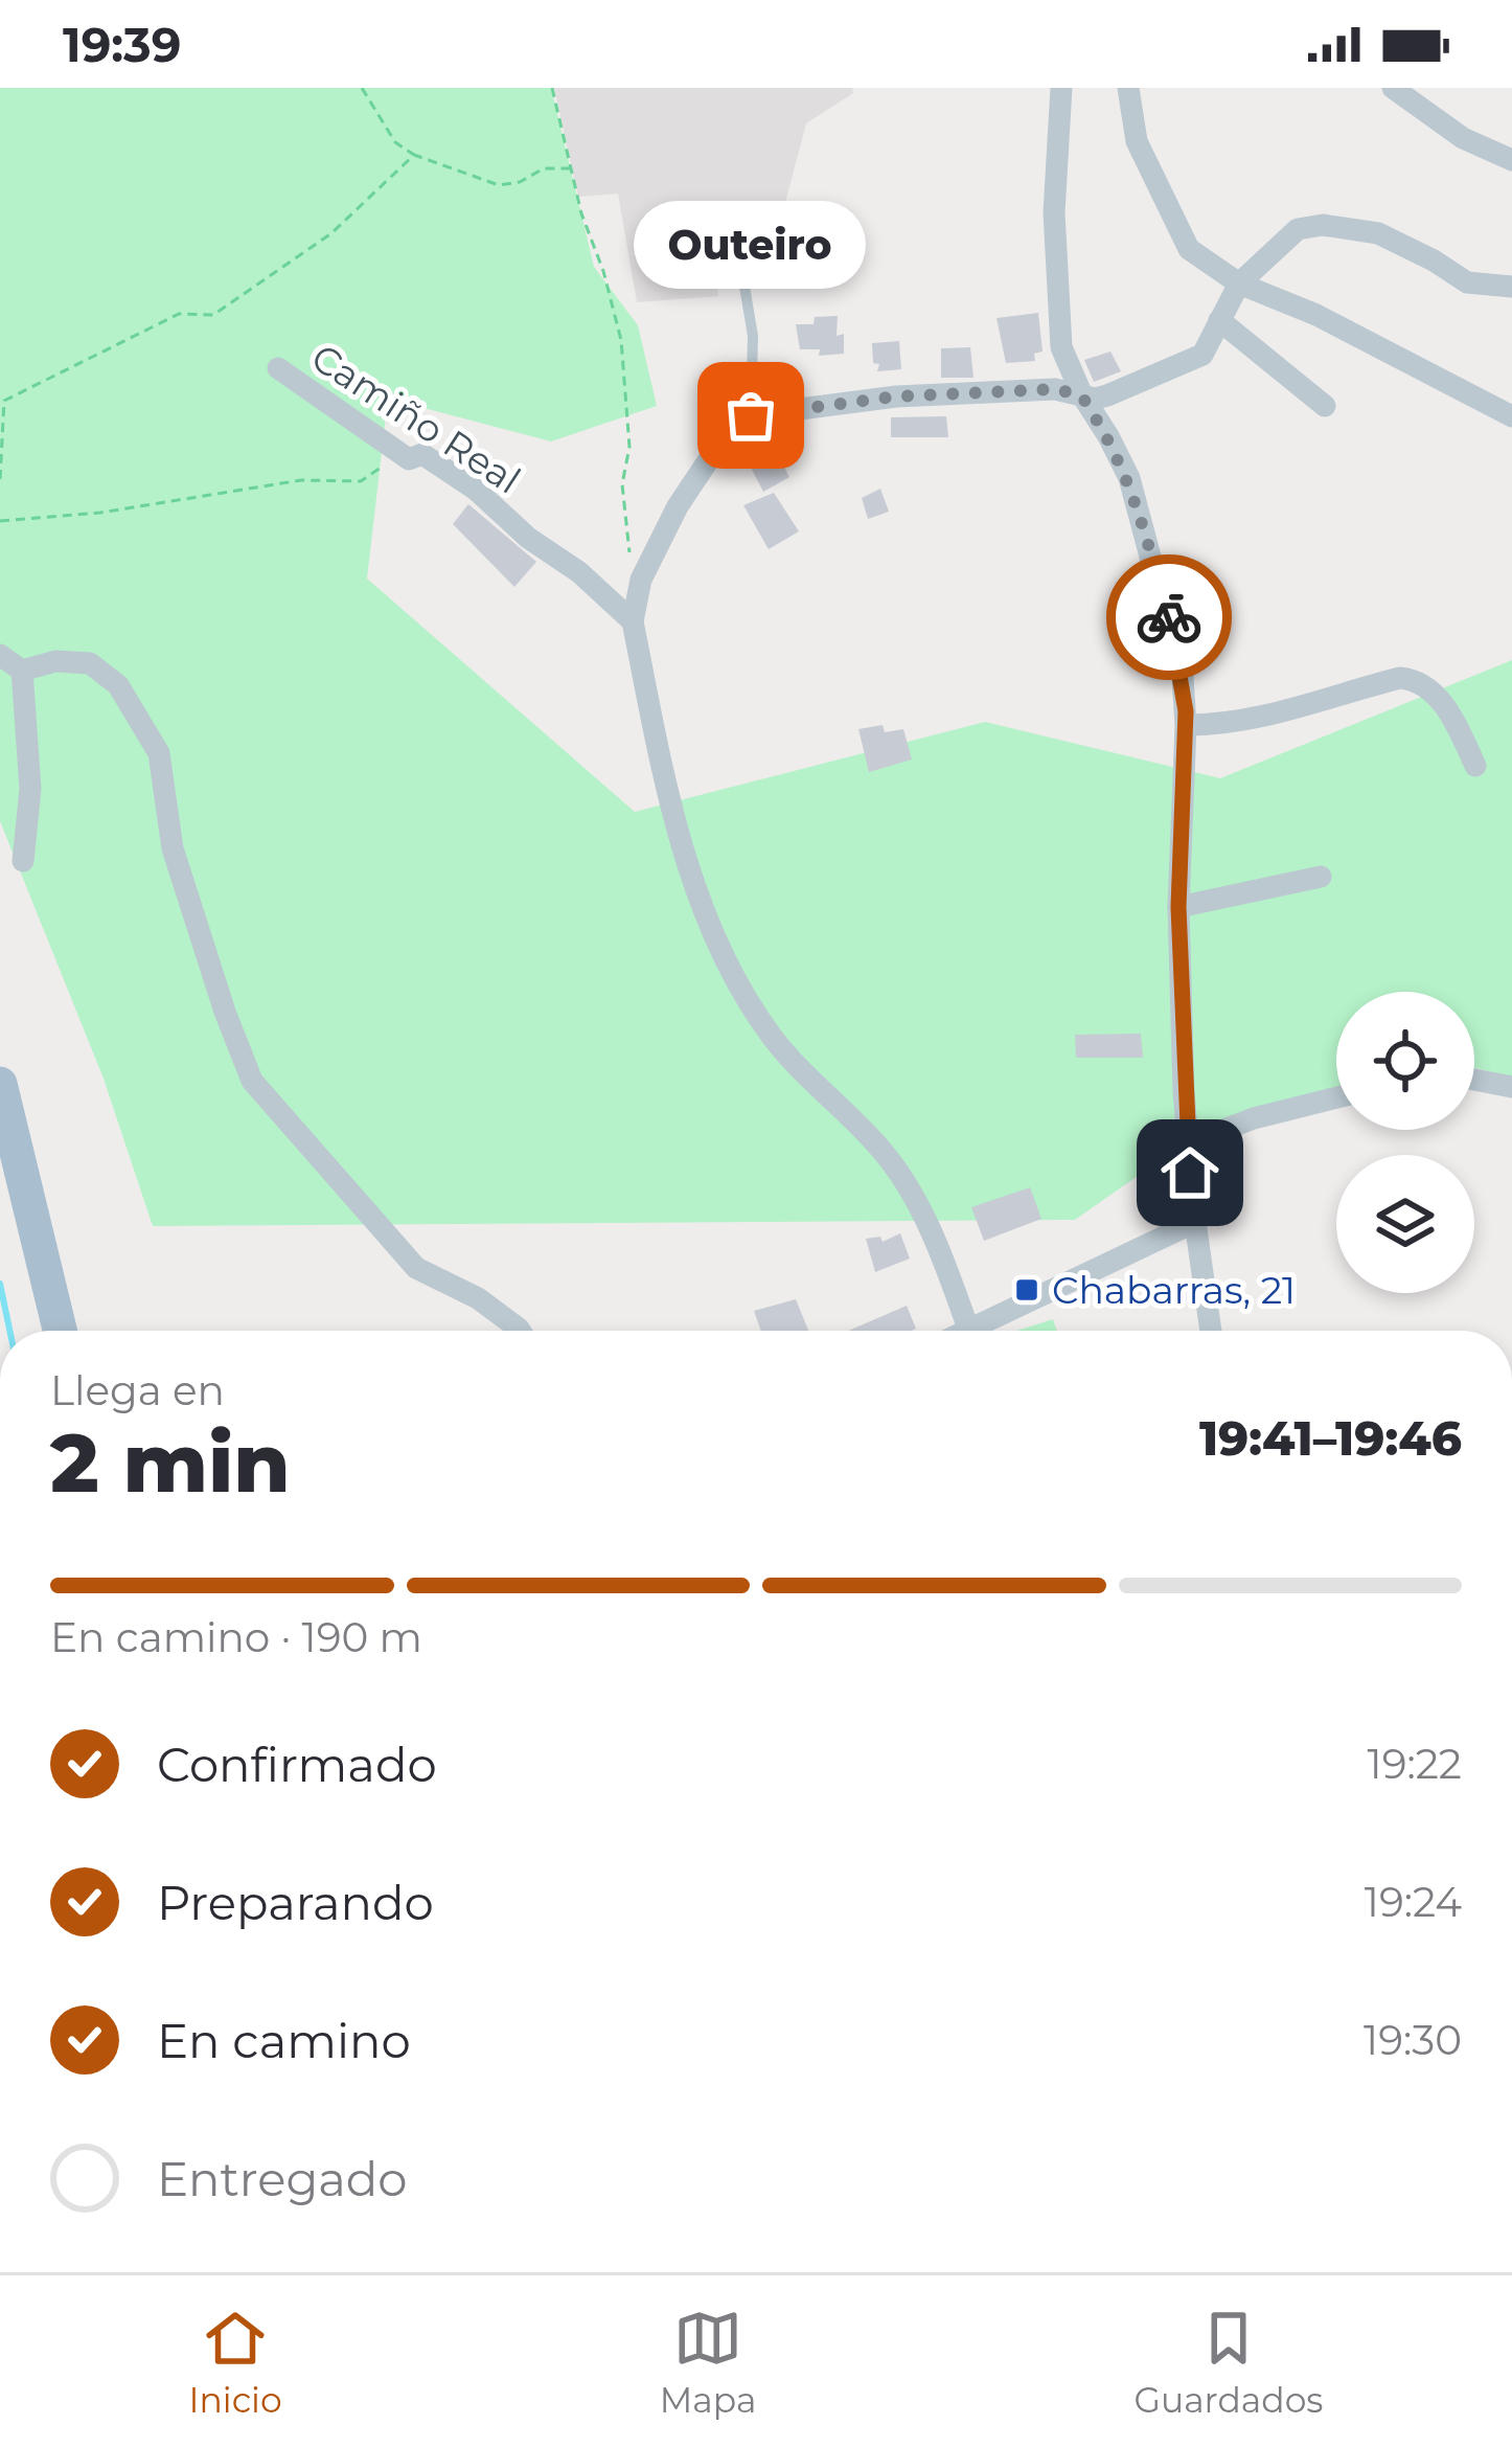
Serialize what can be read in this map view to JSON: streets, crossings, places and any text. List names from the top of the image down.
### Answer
{
  "streets": {
    "street": ["Camiño Real"]
  },
  "places": {
    "other": ["Outeiro"],
    "transit": ["Chabarras, 21"]
  },
  "page": {
    "status": "19:39",
    "bubble": "Outeiro",
    "heading": ["2 min", "Llega en", "19:41–19:46"],
    "bar": "En camino · 190 m",
    "list": [
      ["Confirmado", "19:22"],
      ["Preparando", "19:24"],
      ["En camino", "19:30"],
      "Entregado"
    ],
    "tabs": ["Inicio", "Mapa", "Guardados"]
  }
}
